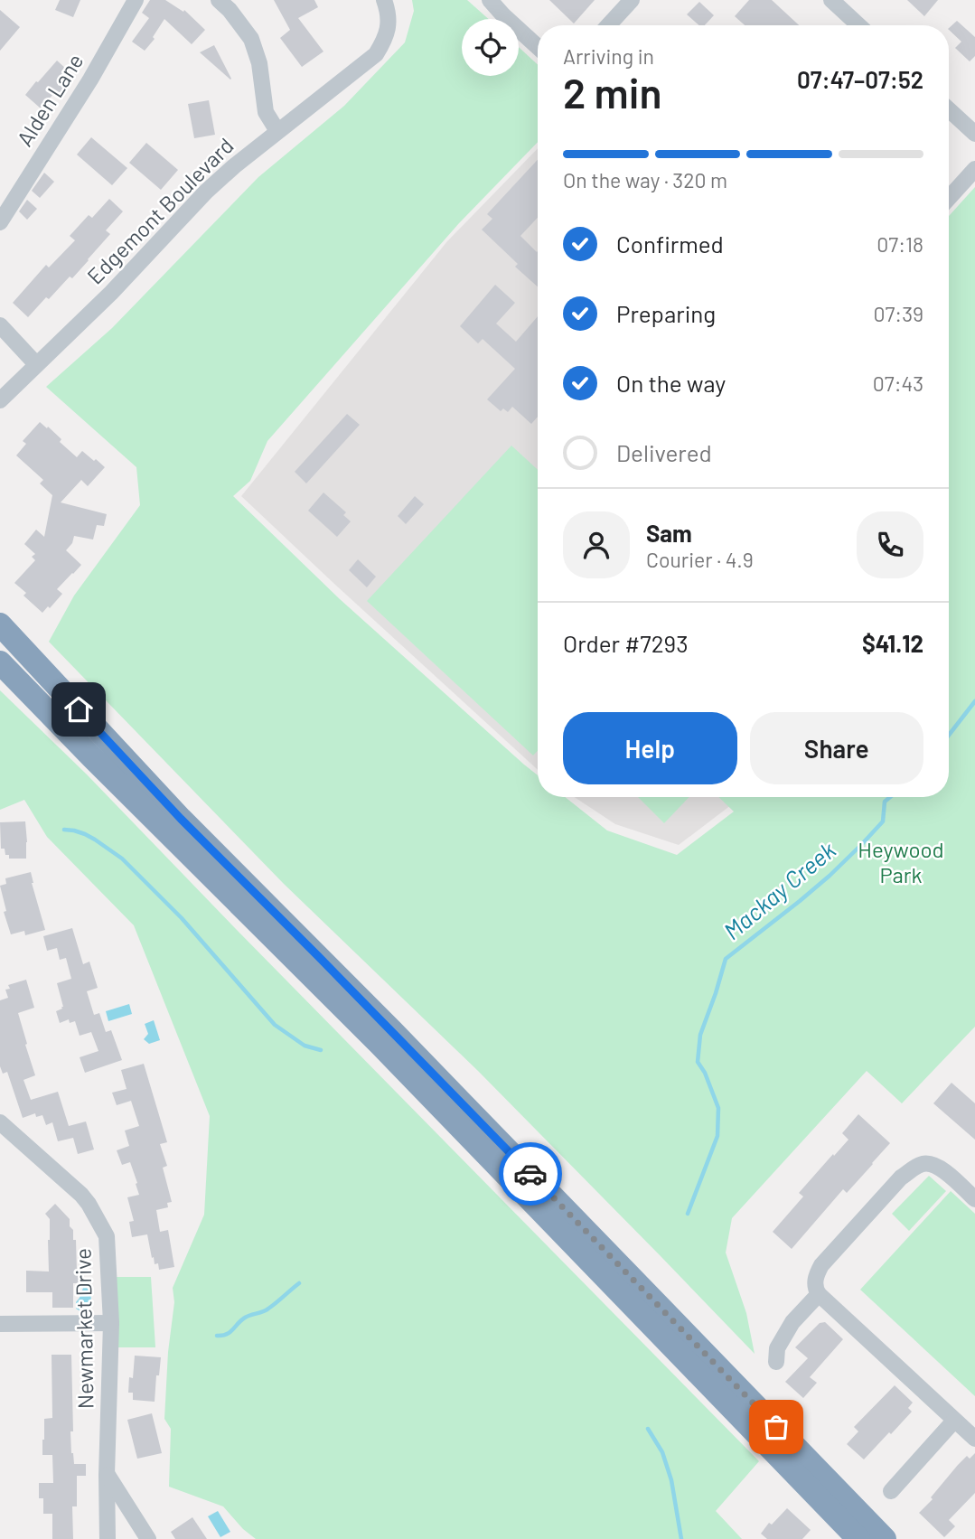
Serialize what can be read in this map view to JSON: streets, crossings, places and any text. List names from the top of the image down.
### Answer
{
  "streets": {
    "street": ["Alden Lane", "Edgemont Boulevard", "Newmarket Drive"]
  },
  "water": ["Mackay Creek"],
  "parks": ["Heywood Park"],
  "page": {
    "heading": ["2 min", "Arriving in", "07:47–07:52"],
    "panel": [
      "Sam",
      "Courier · 4.9",
      "Order #7293",
      "$41.12"
    ],
    "bar": "On the way · 320 m",
    "list": [
      ["Confirmed", "07:18"],
      ["Preparing", "07:39"],
      ["On the way", "07:43"],
      "Delivered"
    ],
    "buttons": ["Help", "Share"]
  }
}
